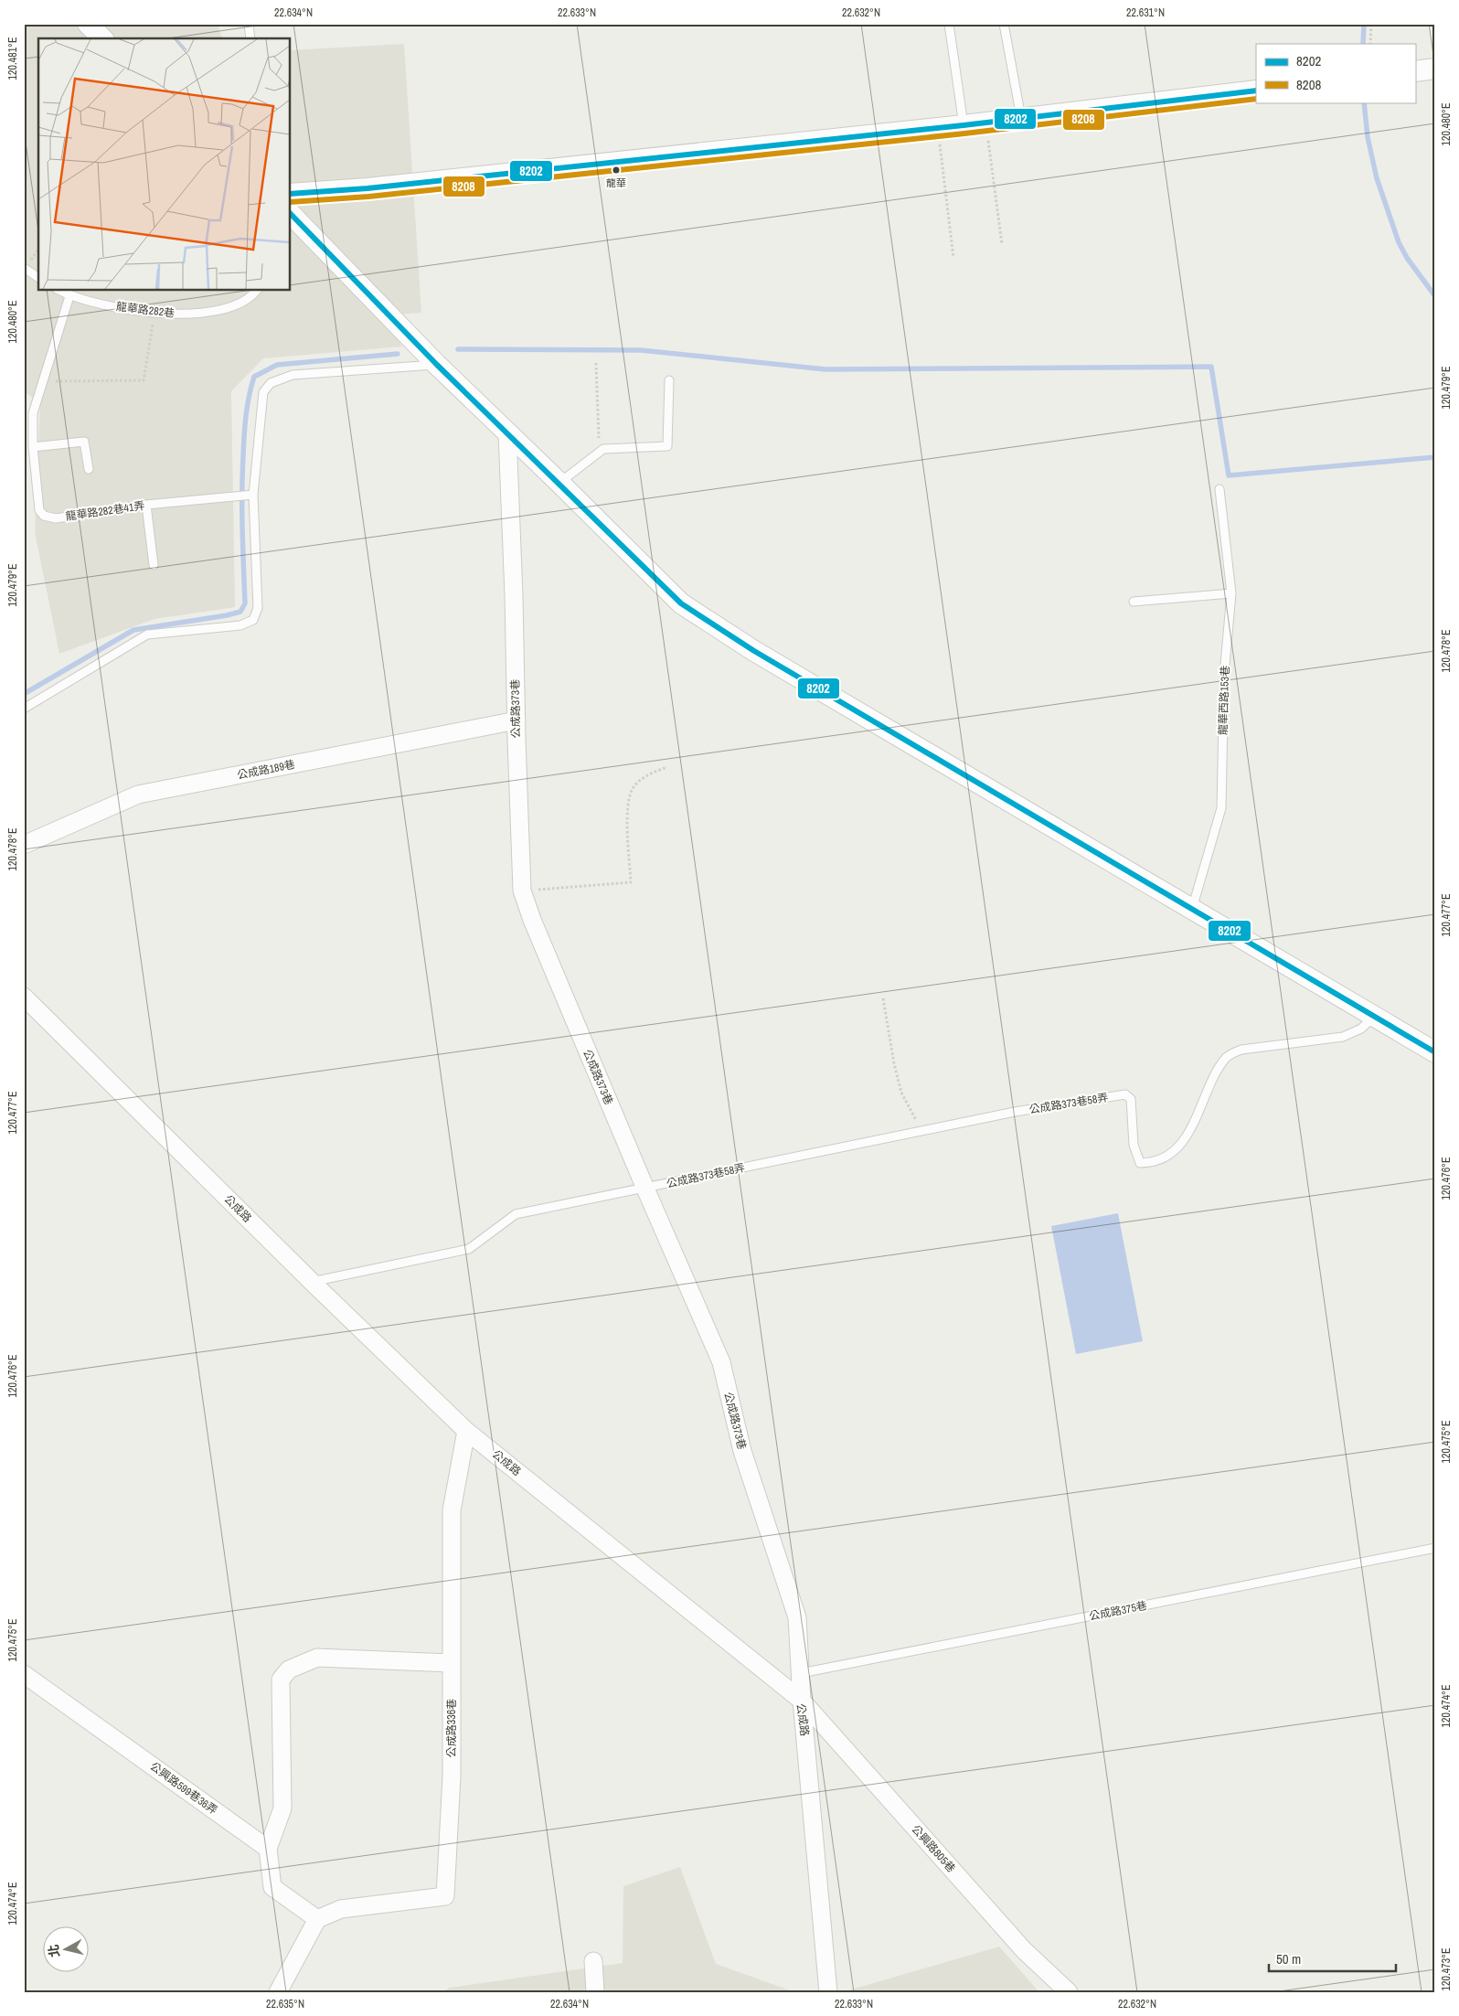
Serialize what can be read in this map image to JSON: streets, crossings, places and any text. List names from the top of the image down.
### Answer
{
  "streets": {
    "street": [
      "公成路373巷",
      "公成路189巷",
      "公成路",
      "公成路336巷",
      "公興路599巷36弄",
      "公興路805巷"
    ],
    "lane": [
      "龍華路282巷",
      "龍華路282巷41弄",
      "龍華西路153巷",
      "公成路373巷58弄",
      "公成路375巷"
    ]
  },
  "crossings": [
    ["龍華路282巷", "龍華路282巷41弄"],
    ["公成路373巷", "公成路189巷"],
    ["公成路373巷", "公成路373巷58弄"],
    ["公成路373巷", "公成路"],
    ["公成路373巷", "公成路375巷"],
    ["公成路373巷", "公興路805巷"],
    ["公成路373巷58弄", "公成路"],
    ["公成路", "公成路336巷"],
    ["公成路", "公興路805巷"]
  ],
  "places": ["龍華"],
  "lines": ["transit line 8202", "transit line 8208"],
  "legend": ["8202", "8208"],
  "scale_bar": "50 m",
  "north": "left",
  "coordinates": [
    "22.634°N",
    "22.633°N",
    "22.632°N",
    "22.631°N",
    "120.481°E",
    "120.480°E",
    "120.479°E",
    "120.478°E",
    "120.477°E",
    "120.476°E",
    "120.475°E",
    "120.474°E",
    "120.473°E",
    "22.635°N"
  ]
}
